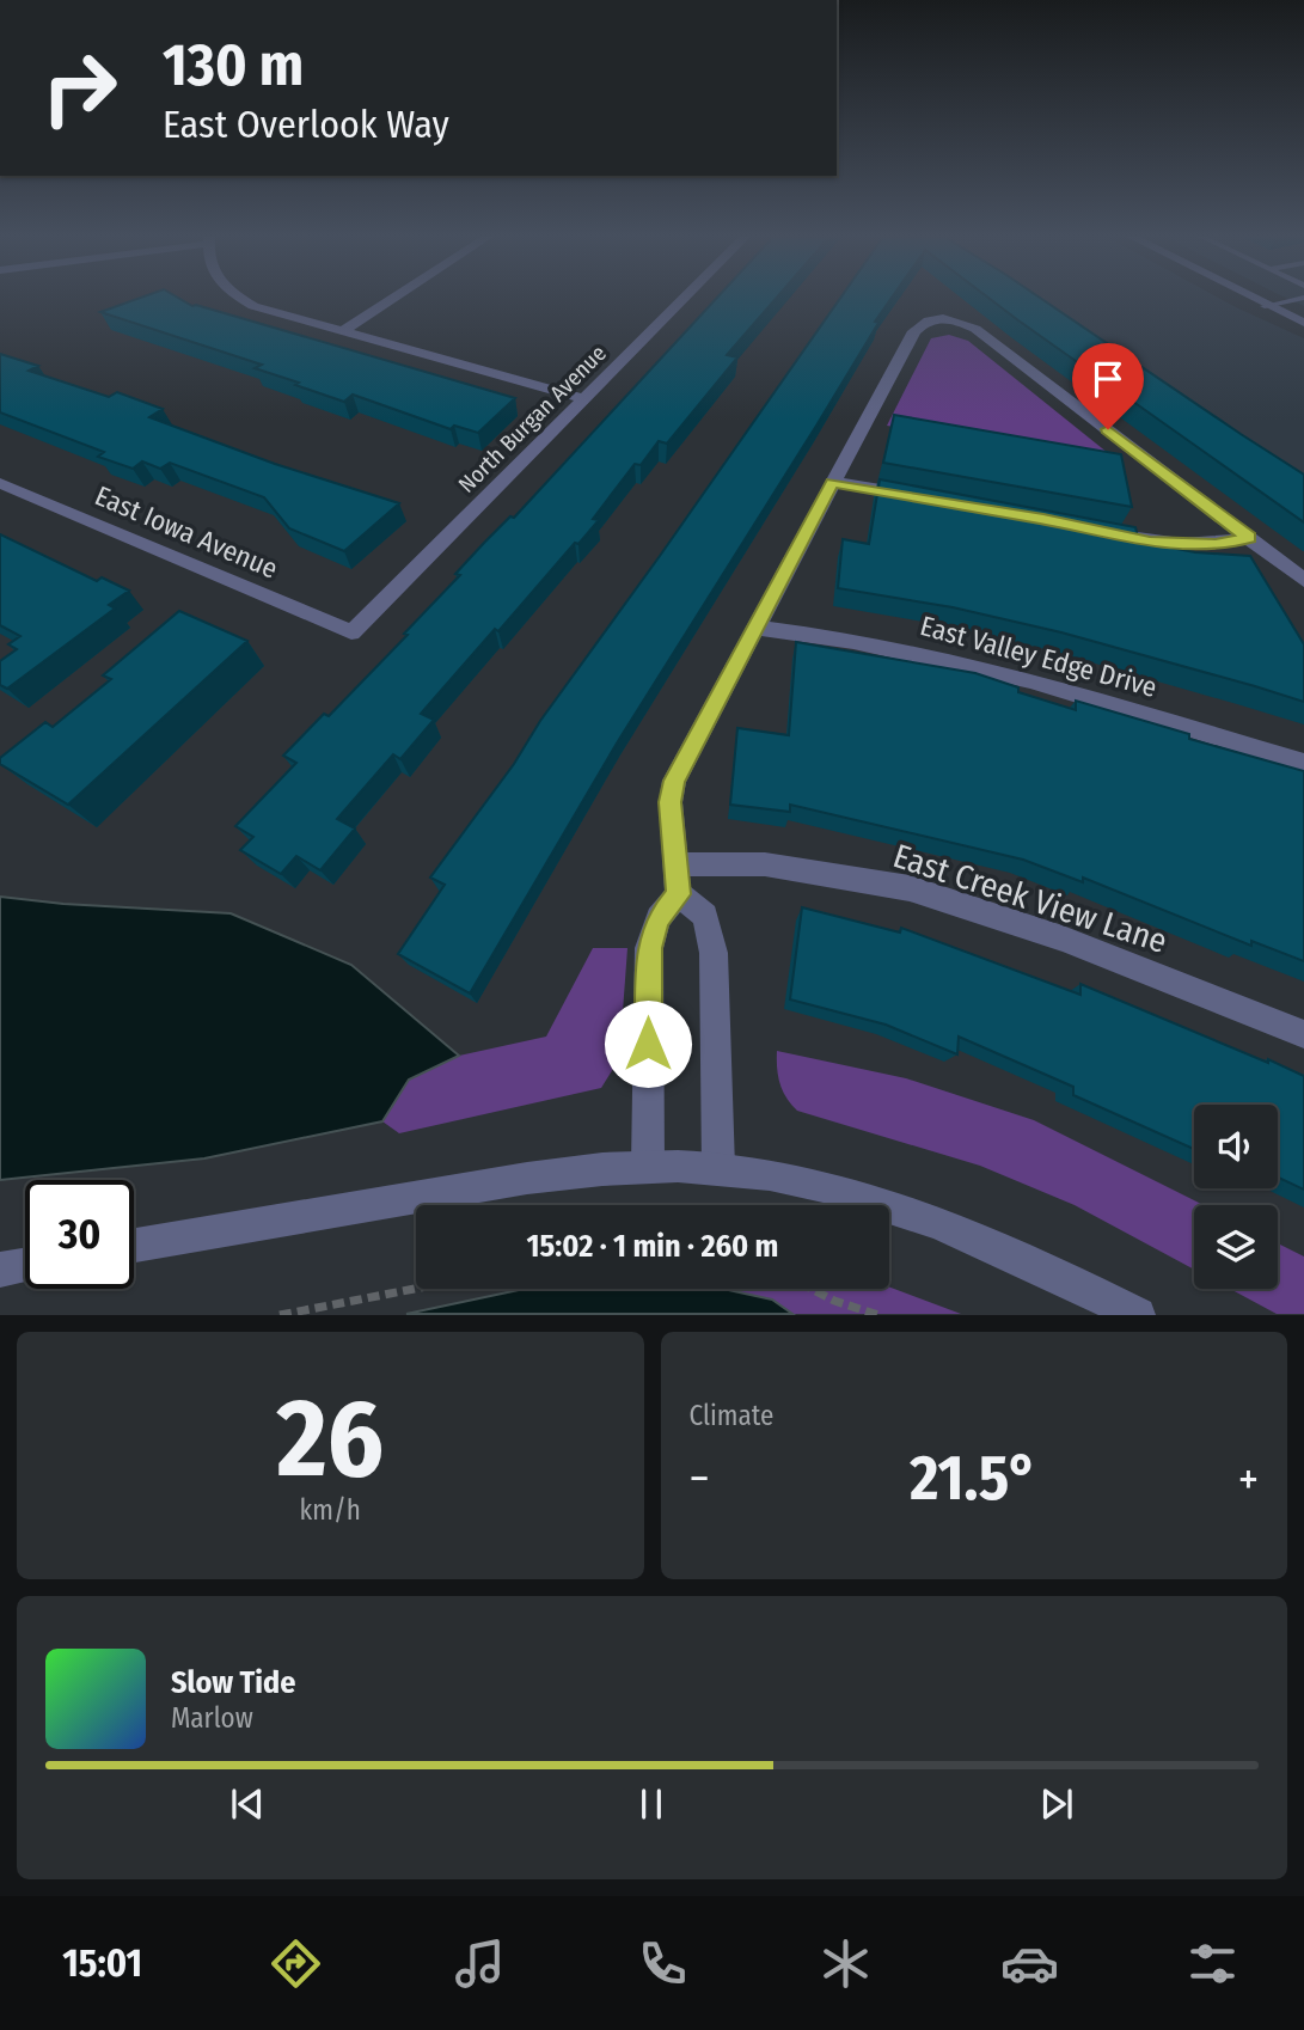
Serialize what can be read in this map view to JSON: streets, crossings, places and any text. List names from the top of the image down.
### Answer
{
  "streets": {
    "street": [
      "North Burgan Avenue",
      "East Iowa Avenue",
      "East Valley Edge Drive",
      "East Creek View Lane"
    ]
  },
  "crossings": [
    ["North Burgan Avenue", "East Iowa Avenue"]
  ],
  "page": {
    "turn": ["130 m", "East Overlook Way"],
    "limit": "30",
    "trip": "15:02 · 1 min · 260 m",
    "tile": [
      ["26", "km/h"],
      "Climate"
    ],
    "heat": ["−", "21.5°", "+"],
    "song": ["Slow Tide", "Marlow"],
    "tabs": "15:01"
  }
}
